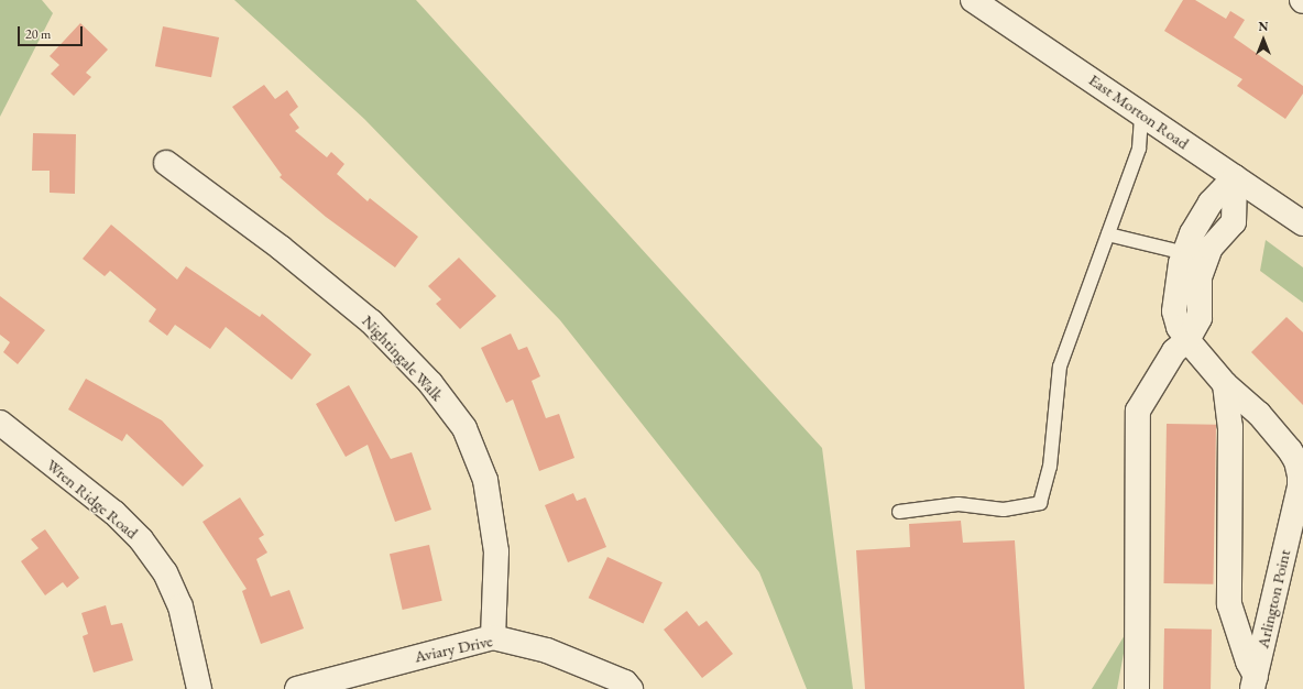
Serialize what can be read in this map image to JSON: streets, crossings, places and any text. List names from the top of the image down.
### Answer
{
  "streets": {
    "street": [
      "East Morton Road",
      "Nightingale Walk",
      "Wren Ridge Road",
      "Arlington Point",
      "Aviary Drive"
    ]
  },
  "crossings": [
    ["East Morton Road", "Arlington Point"],
    ["Nightingale Walk", "Aviary Drive"]
  ],
  "scale_bar": "20 m",
  "north": "top"
}
